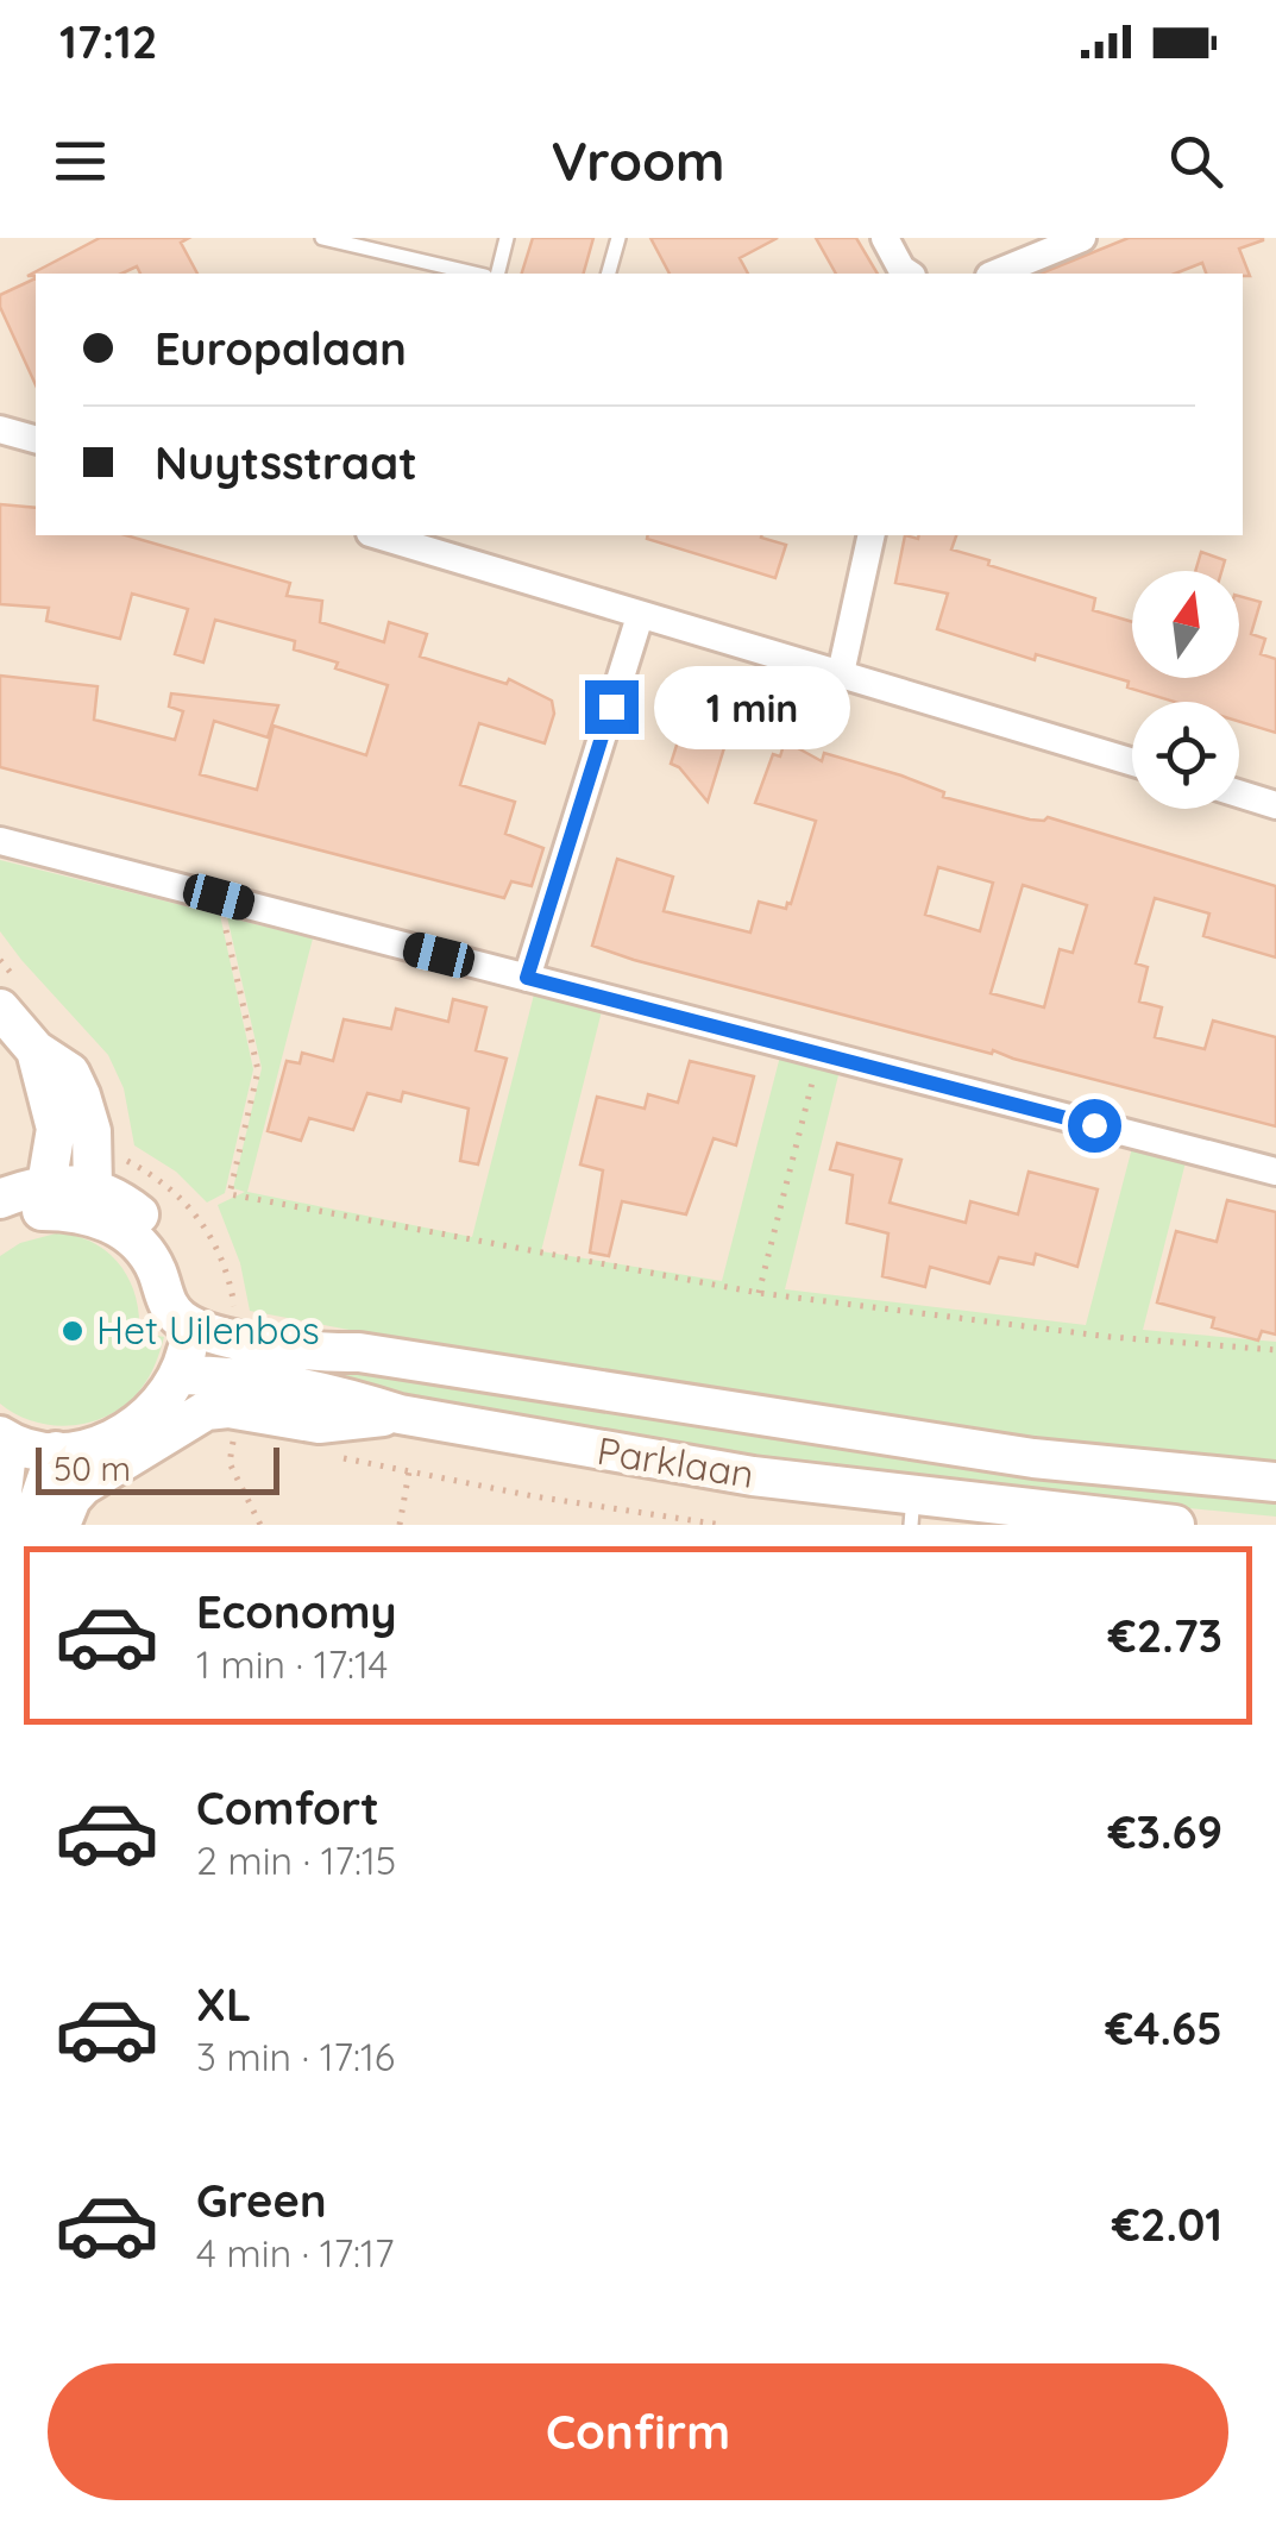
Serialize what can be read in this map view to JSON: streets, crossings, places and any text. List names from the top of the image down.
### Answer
{
  "streets": {
    "street": ["Parklaan"]
  },
  "places": ["Het Uilenbos"],
  "scale_bar": "50 m",
  "north": "top",
  "page": {
    "status": "17:12",
    "header": "Vroom",
    "banner": ["Europalaan", "Nuytsstraat"],
    "bubble": "1 min",
    "scale": "50 m",
    "list": [
      {
        "name": "Economy",
        "note": "1 min · 17:14",
        "value": "€2.73"
      },
      {
        "name": "Comfort",
        "note": "2 min · 17:15",
        "value": "€3.69"
      },
      {
        "name": "XL",
        "note": "3 min · 17:16",
        "value": "€4.65"
      },
      {
        "name": "Green",
        "note": "4 min · 17:17",
        "value": "€2.01"
      }
    ],
    "buttons": "Confirm"
  }
}
